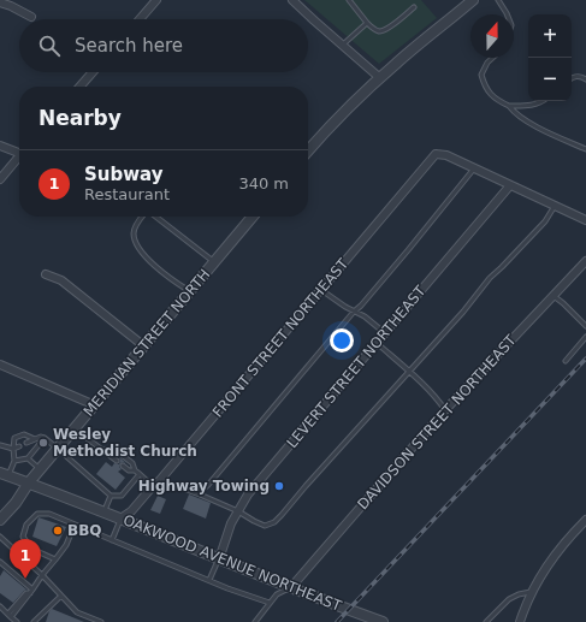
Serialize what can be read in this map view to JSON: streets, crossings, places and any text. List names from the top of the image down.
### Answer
{
  "streets": {
    "street": [
      "FRONT STREET NORTHEAST",
      "MERIDIAN STREET NORTH",
      "LEVERT STREET NORTHEAST",
      "DAVIDSON STREET NORTHEAST",
      "OAKWOOD AVENUE NORTHEAST"
    ]
  },
  "crossings": [
    ["FRONT STREET NORTHEAST", "OAKWOOD AVENUE NORTHEAST"],
    ["MERIDIAN STREET NORTH", "OAKWOOD AVENUE NORTHEAST"],
    ["LEVERT STREET NORTHEAST", "OAKWOOD AVENUE NORTHEAST"],
    ["DAVIDSON STREET NORTHEAST", "OAKWOOD AVENUE NORTHEAST"]
  ],
  "places": ["Wesley Methodist Church", "Highway Towing", "BBQ"],
  "north": "top",
  "page": {
    "map_buttons": ["+", "−"],
    "search": "Search here",
    "heading": "Nearby",
    "list": [
      {
        "mark": "1",
        "name": "Subway",
        "note": "Restaurant",
        "value": "340 m"
      }
    ],
    "pins": "1"
  }
}
